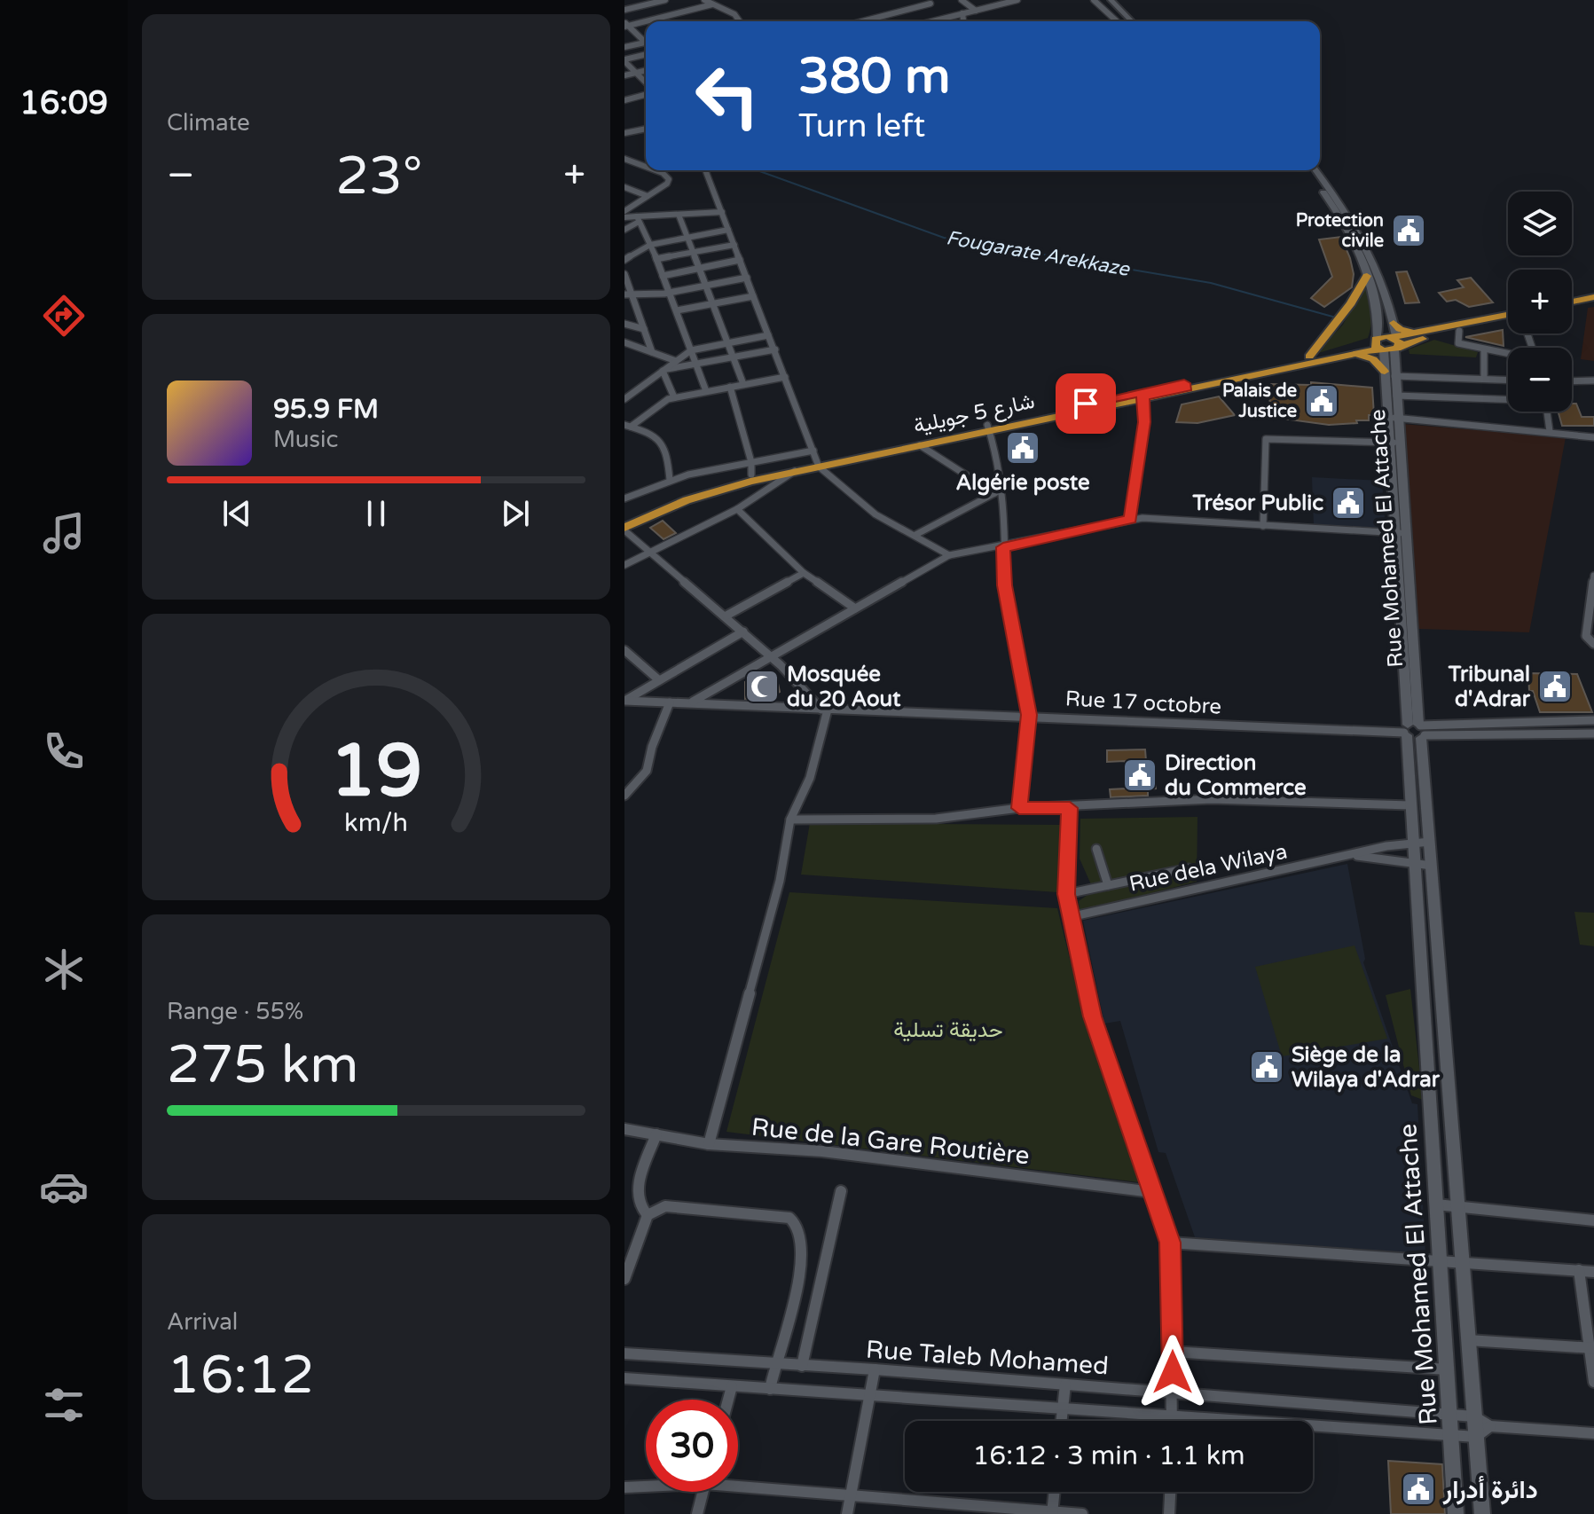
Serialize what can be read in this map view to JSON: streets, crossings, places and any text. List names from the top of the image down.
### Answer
{
  "streets": {
    "main road": ["شارع 5 جويلية"],
    "street": [
      "Rue Mohamed El Attache",
      "Rue 17 octobre",
      "Rue dela Wilaya",
      "Rue de la Gare Routière",
      "Rue Taleb Mohamed"
    ]
  },
  "crossings": [
    ["شارع 5 جويلية", "Rue Mohamed El Attache"],
    ["Rue Mohamed El Attache", "Rue 17 octobre"],
    ["Rue Mohamed El Attache", "Rue dela Wilaya"],
    ["Rue Mohamed El Attache", "Rue Taleb Mohamed"]
  ],
  "water": ["Fougarate Arekkaze"],
  "parks": ["حديقة تسلية"],
  "places": {
    "public building": [
      "Protection civile",
      "Palais de Justice",
      "Algérie poste",
      "Trésor Public",
      "Tribunal d'Adrar",
      "Direction du Commerce",
      "Siège de la Wilaya d'Adrar",
      "دائرة أدرار"
    ],
    "mosque": ["Mosquée du 20 Aout"]
  },
  "page": {
    "tabs": "16:09",
    "tile": [
      "Climate",
      ["Range · 55%", "275 km"],
      ["Arrival", "16:12"]
    ],
    "turn": ["380 m", "Turn left"],
    "heat": ["−", "23°", "+"],
    "map_buttons": ["+", "−"],
    "song": ["95.9 FM", "Music"],
    "limit": "30",
    "trip": "16:12 · 3 min · 1.1 km",
    "gauge": ["19", "km/h"]
  }
}
